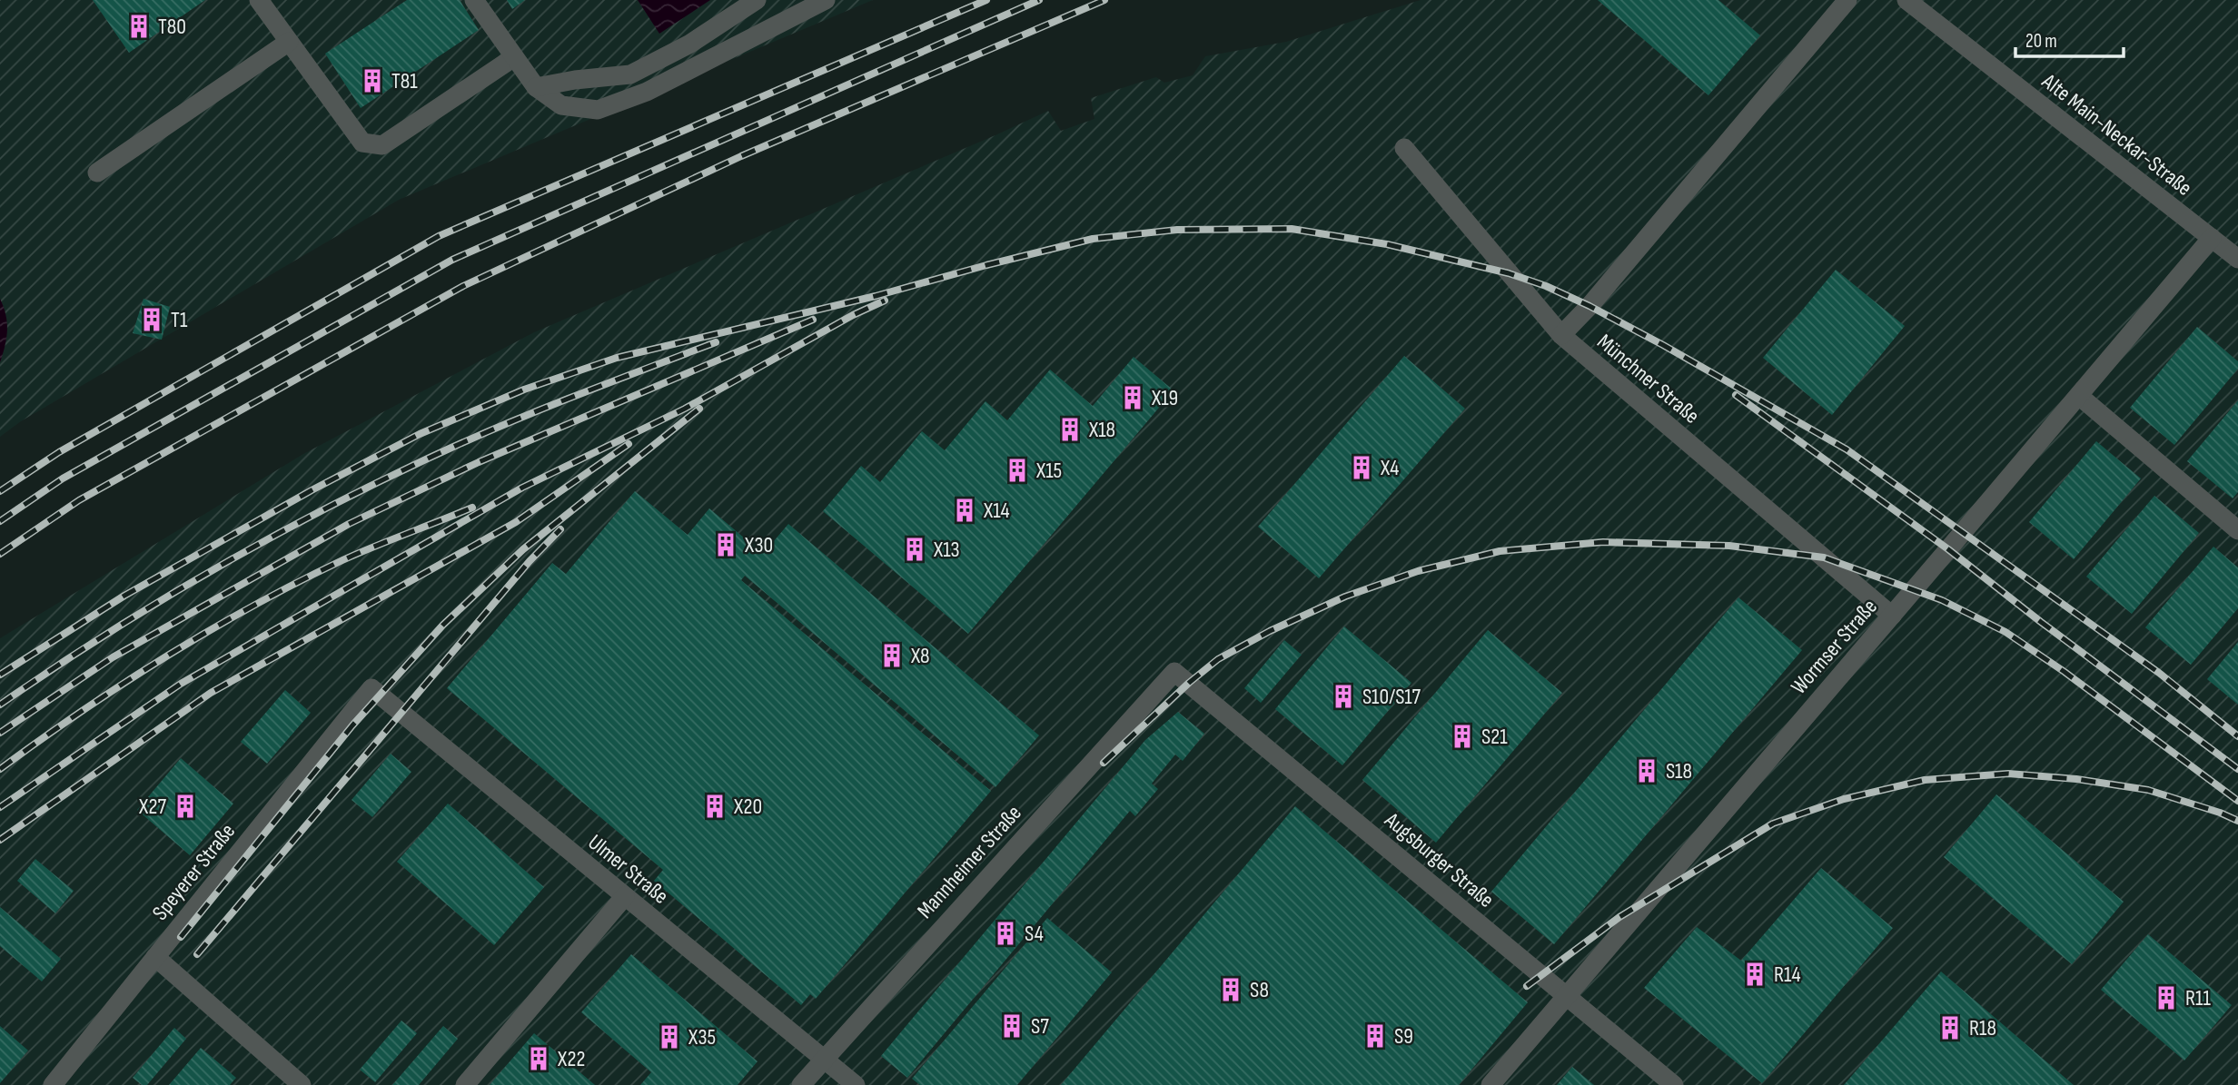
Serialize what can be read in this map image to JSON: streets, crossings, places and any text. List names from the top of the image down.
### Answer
{
  "streets": {
    "lane": [
      "Alte Main-Neckar-Straße",
      "Münchner Straße",
      "Wormser Straße",
      "Augsburger Straße",
      "Mannheimer Straße",
      "Ulmer Straße",
      "Speyerer Straße"
    ]
  },
  "crossings": [
    ["Alte Main-Neckar-Straße", "Wormser Straße"],
    ["Münchner Straße", "Wormser Straße"],
    ["Wormser Straße", "Augsburger Straße"],
    ["Augsburger Straße", "Mannheimer Straße"],
    ["Mannheimer Straße", "Ulmer Straße"],
    ["Ulmer Straße", "Speyerer Straße"]
  ],
  "places": {
    "building": [
      "T80",
      "T81",
      "T1",
      "X19",
      "X18",
      "X4",
      "X15",
      "X14",
      "X30",
      "X13",
      "X8",
      "S10/S17",
      "S21",
      "S18",
      "X27",
      "X20",
      "S4",
      "R14",
      "S8",
      "R11",
      "S7",
      "R18",
      "S9",
      "X35",
      "X22"
    ]
  },
  "scale_bar": "20 m"
}
